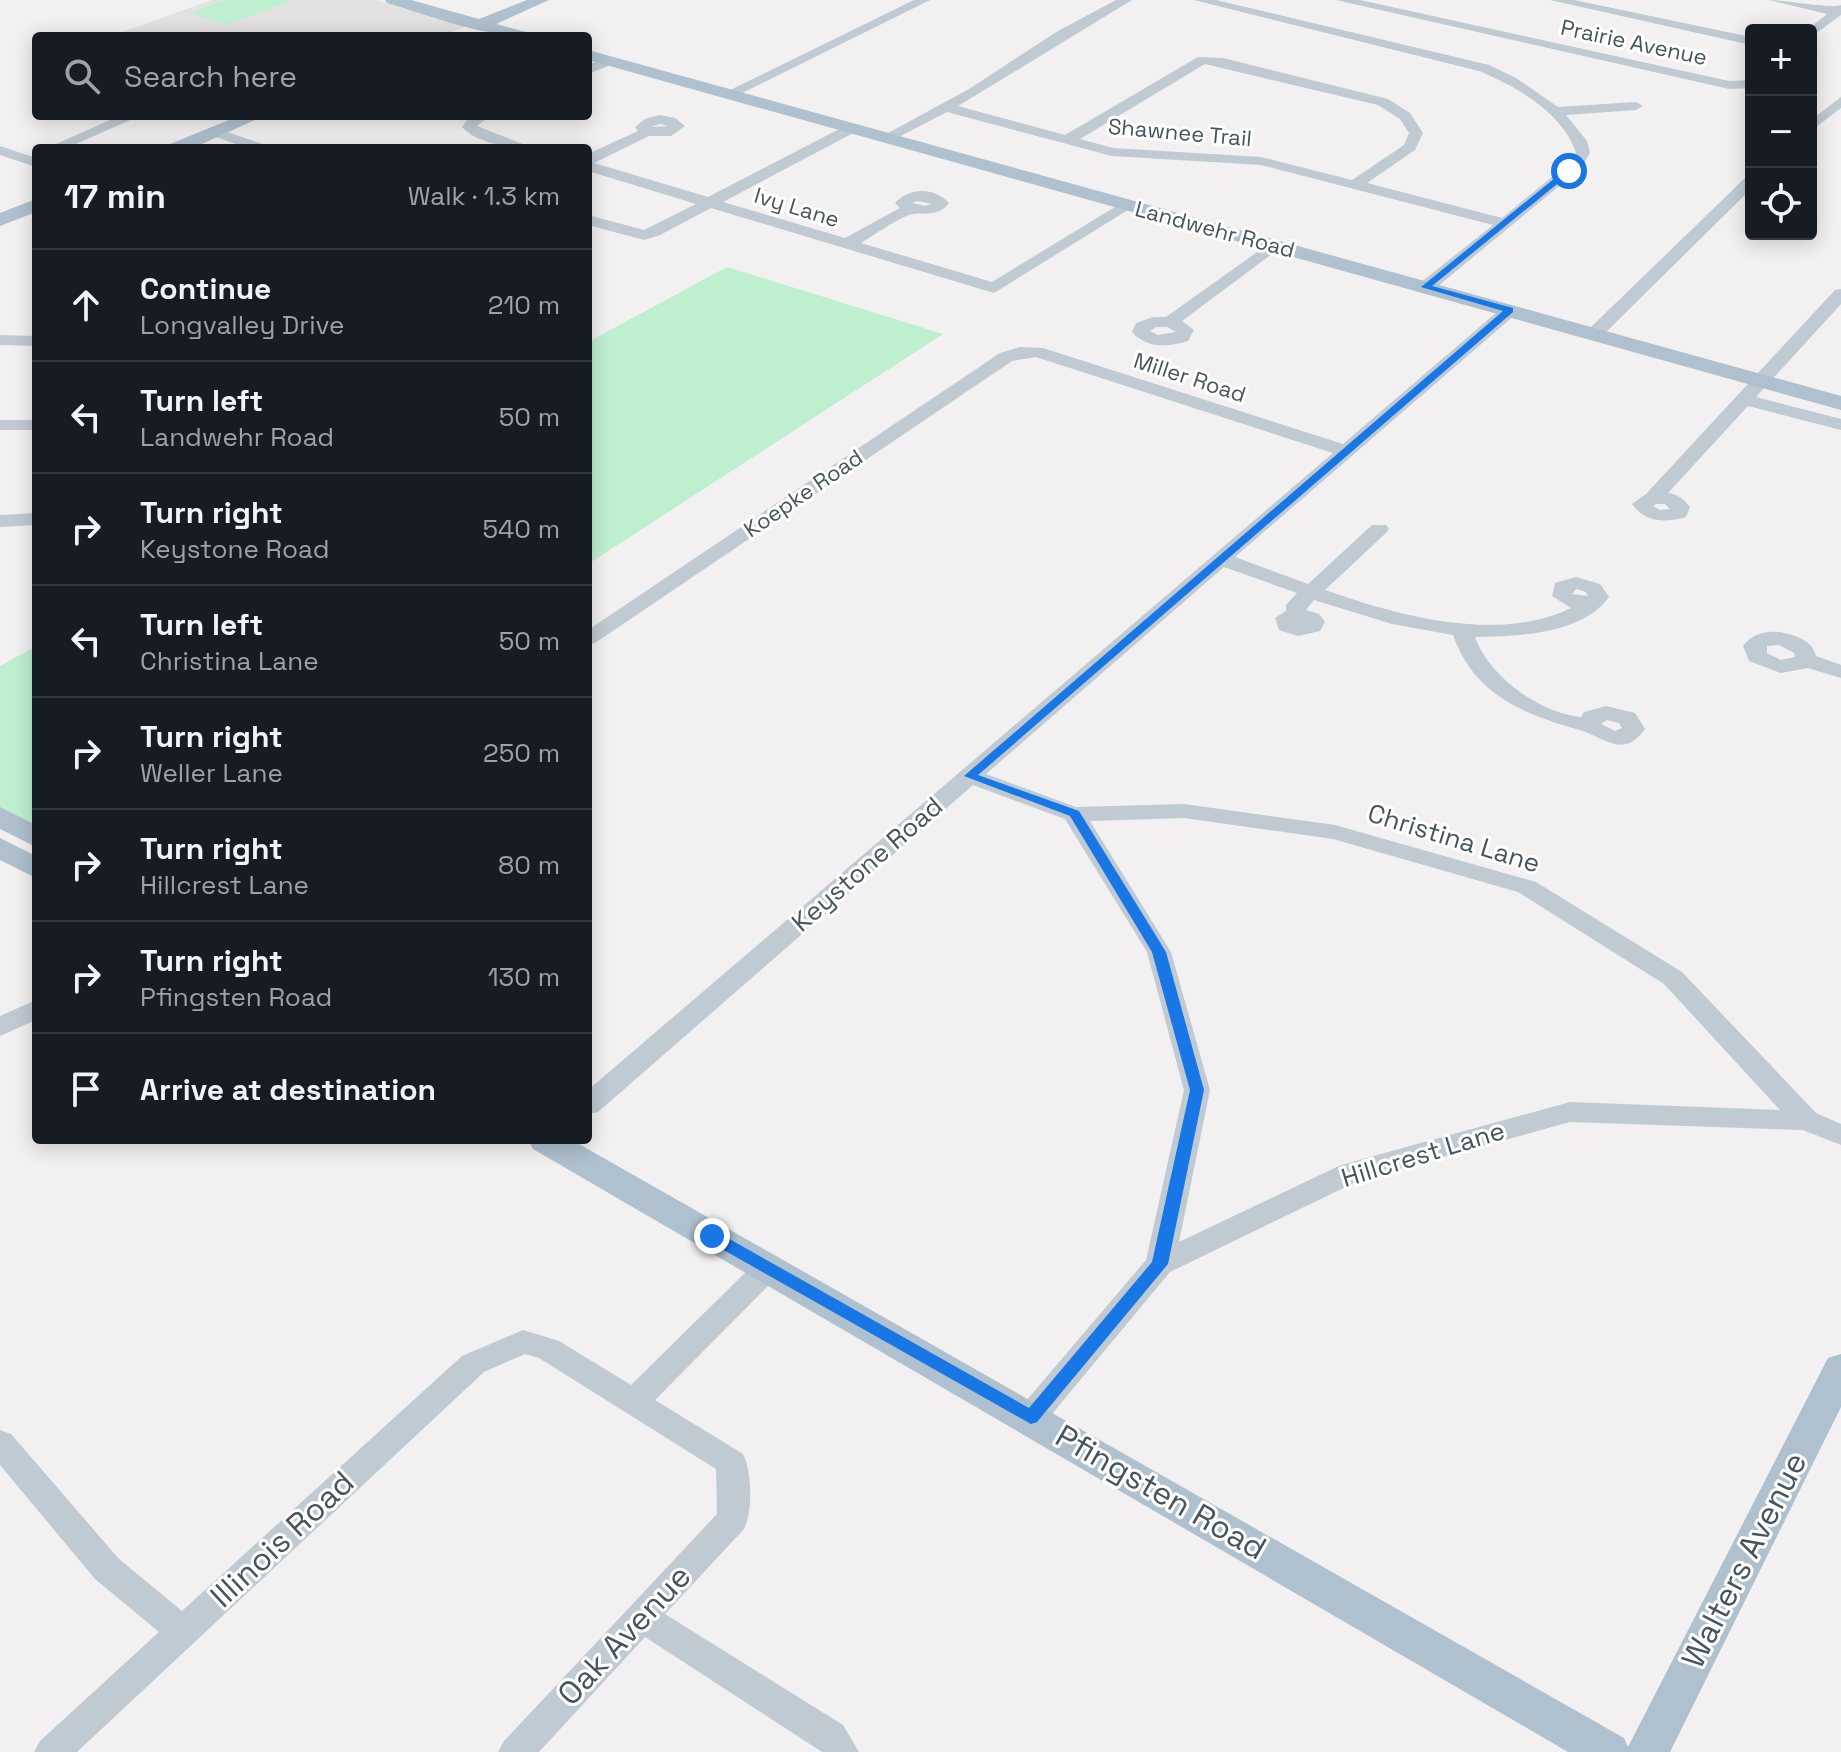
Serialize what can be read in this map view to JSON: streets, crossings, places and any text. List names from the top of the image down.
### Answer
{
  "streets": {
    "main road": ["Landwehr Road", "Pfingsten Road", "Walters Avenue"],
    "street": [
      "Prairie Avenue",
      "Shawnee Trail",
      "Ivy Lane",
      "Miller Road",
      "Koepke Road",
      "Christina Lane",
      "Keystone Road",
      "Hillcrest Lane",
      "Illinois Road",
      "Oak Avenue"
    ]
  },
  "crossings": [
    ["Ivy Lane", "Landwehr Road"],
    ["Landwehr Road", "Keystone Road"],
    ["Miller Road", "Koepke Road"],
    ["Miller Road", "Keystone Road"],
    ["Christina Lane", "Keystone Road"],
    ["Christina Lane", "Hillcrest Lane"],
    ["Hillcrest Lane", "Pfingsten Road"],
    ["Illinois Road", "Oak Avenue"]
  ],
  "page": {
    "map_buttons": ["+", "−"],
    "search": "Search here",
    "heading": ["17 min", "Walk · 1.3 km"],
    "list": [
      ["Continue", "Longvalley Drive", "210 m"],
      ["Turn left", "Landwehr Road", "50 m"],
      ["Turn right", "Keystone Road", "540 m"],
      ["Turn left", "Christina Lane", "50 m"],
      ["Turn right", "Weller Lane", "250 m"],
      ["Turn right", "Hillcrest Lane", "80 m"],
      ["Turn right", "Pfingsten Road", "130 m"],
      "Arrive at destination"
    ]
  }
}
